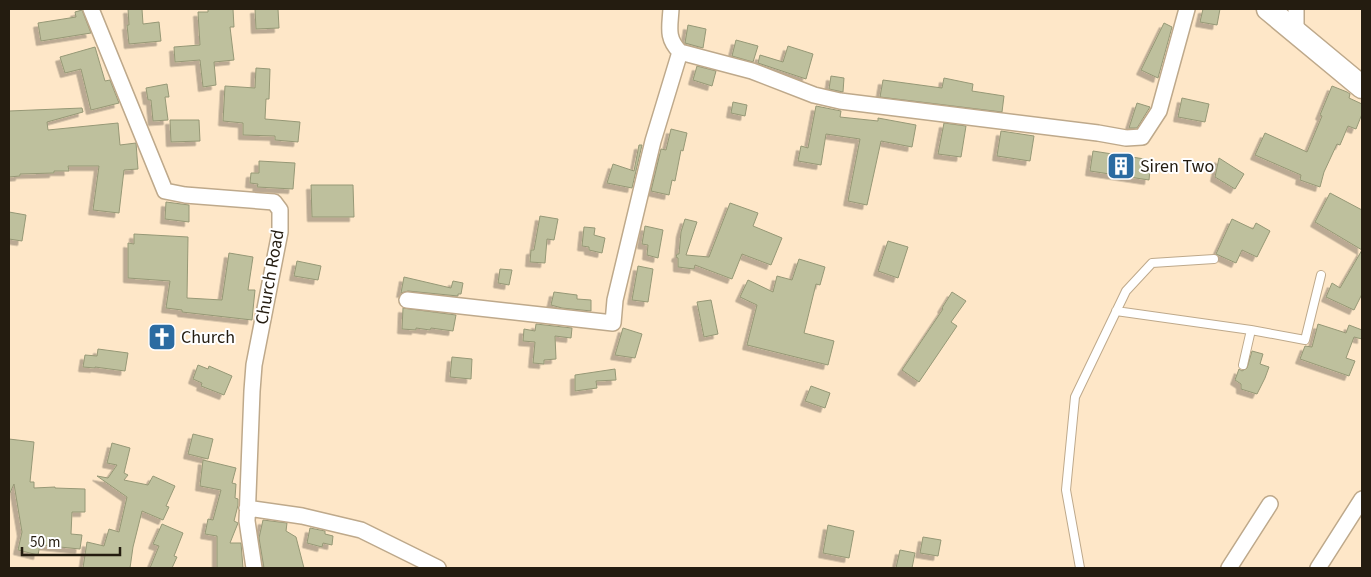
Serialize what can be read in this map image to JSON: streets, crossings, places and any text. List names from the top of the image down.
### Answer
{
  "streets": {
    "street": ["Church Road"]
  },
  "places": {
    "building": ["Siren Two"],
    "church": ["Church"]
  },
  "scale_bar": "50 m"
}
